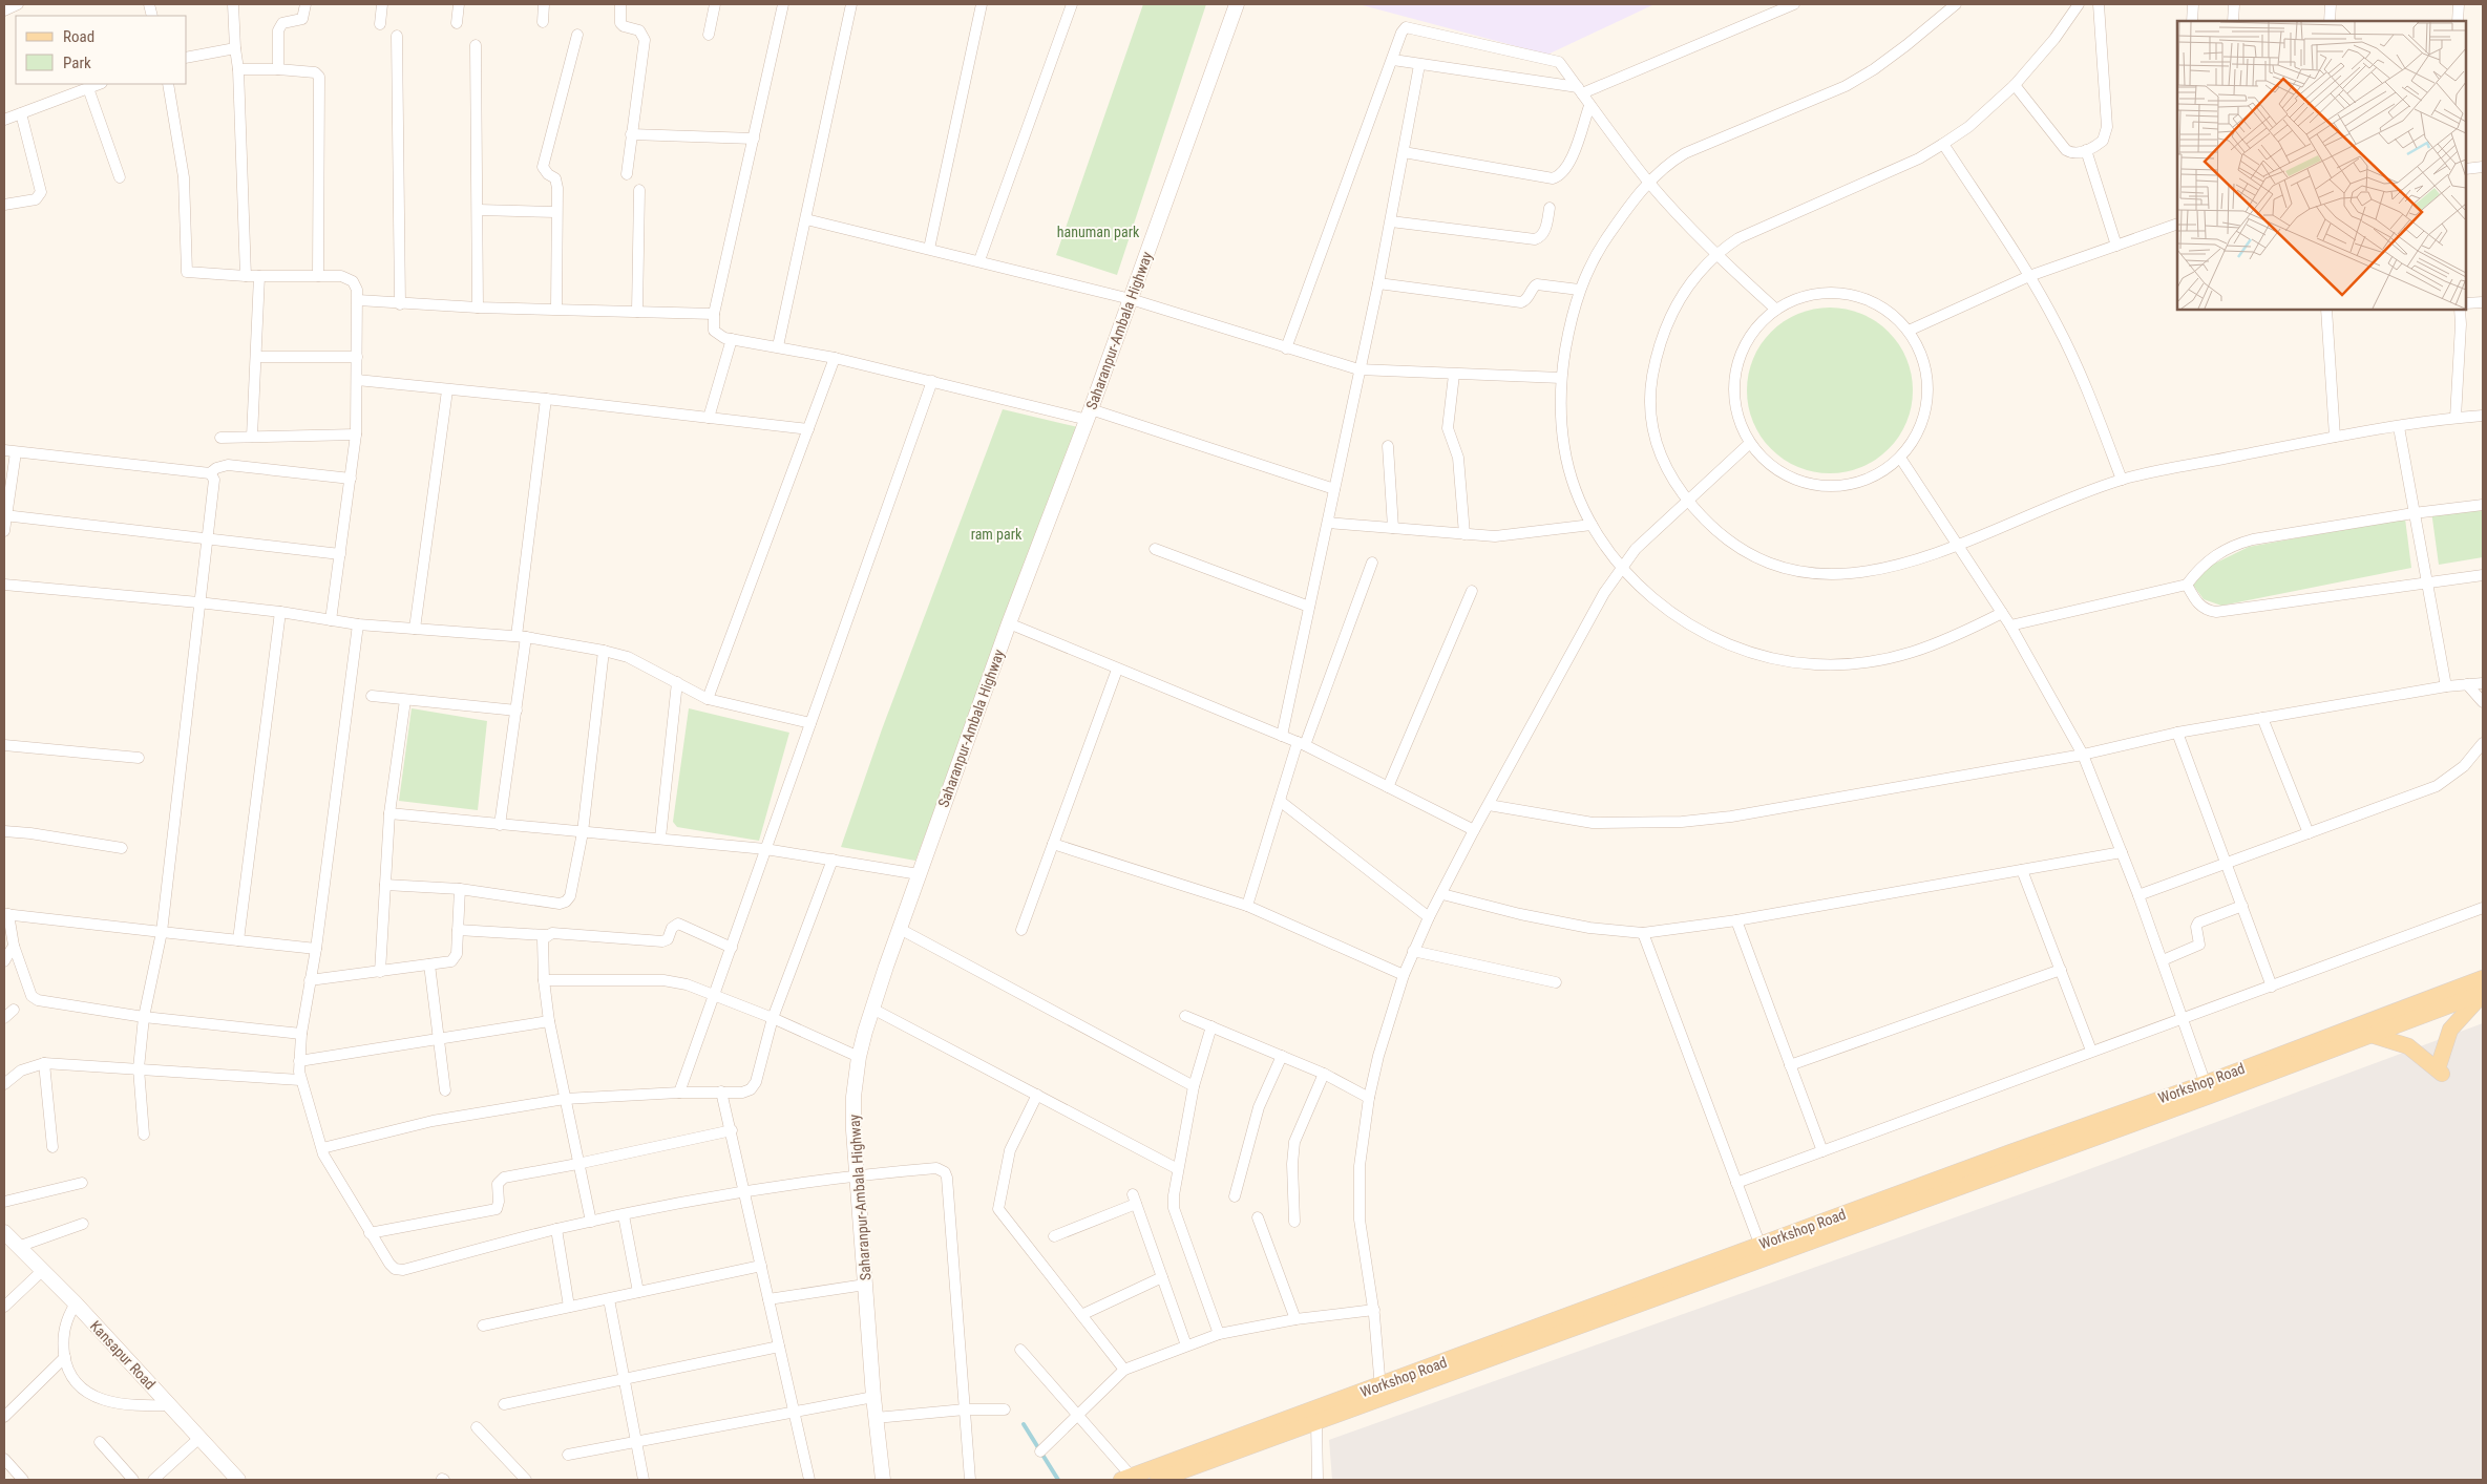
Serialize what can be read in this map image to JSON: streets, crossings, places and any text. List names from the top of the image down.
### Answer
{
  "streets": {
    "main road": ["Saharanpur-Ambala Highway", "Workshop Road", "Kansapur Road"]
  },
  "parks": ["hanuman park", "ram park"],
  "legend": ["Road", "Park"]
}
